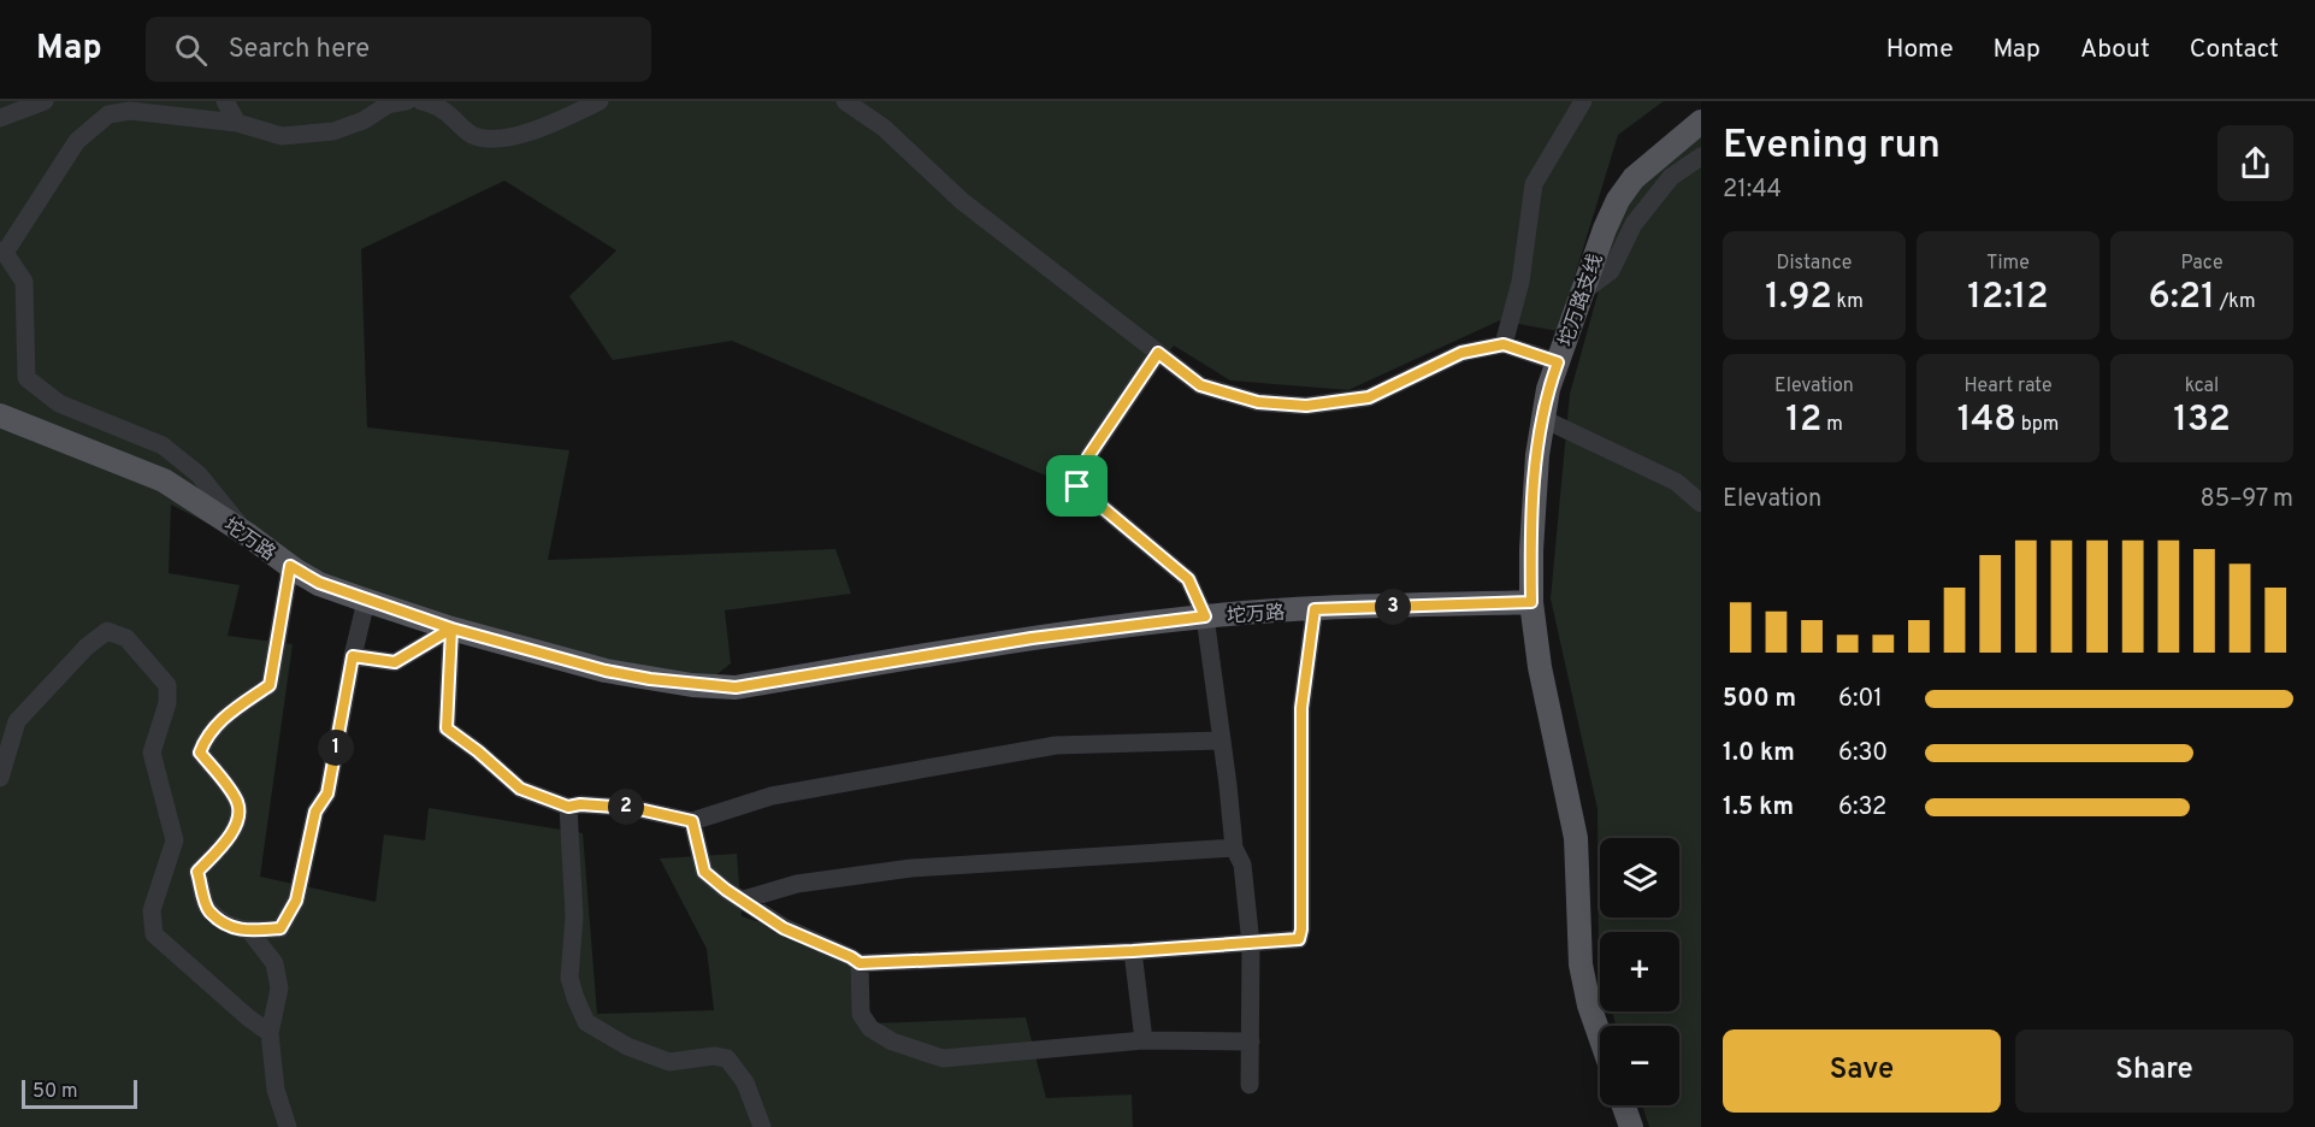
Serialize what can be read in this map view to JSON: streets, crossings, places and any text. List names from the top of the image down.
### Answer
{
  "streets": {
    "main road": ["坨万路支线", "坨万路"]
  },
  "crossings": [
    ["坨万路支线", "坨万路"]
  ],
  "scale_bar": "50 m",
  "page": {
    "header": "Map",
    "search": "Search here",
    "nav": [
      "Home",
      "Map",
      "About",
      "Contact"
    ],
    "heading": ["Evening run", "21:44"],
    "stats": [
      ["Distance", "1.92 km"],
      ["Time", "12:12"],
      ["Pace", "6:21 /km"],
      ["Elevation", "12 m"],
      ["Heart rate", "148 bpm"],
      ["kcal", "132"]
    ],
    "chart": ["Elevation", "85–97 m"],
    "pins": ["3", "1", "2"],
    "list": [
      {
        "name": "500 m",
        "note": "6:01"
      },
      {
        "name": "1.0 km",
        "note": "6:30"
      },
      {
        "name": "1.5 km",
        "note": "6:32"
      }
    ],
    "map_buttons": ["+", "−"],
    "buttons": ["Save", "Share"],
    "scale": "50 m"
  }
}
